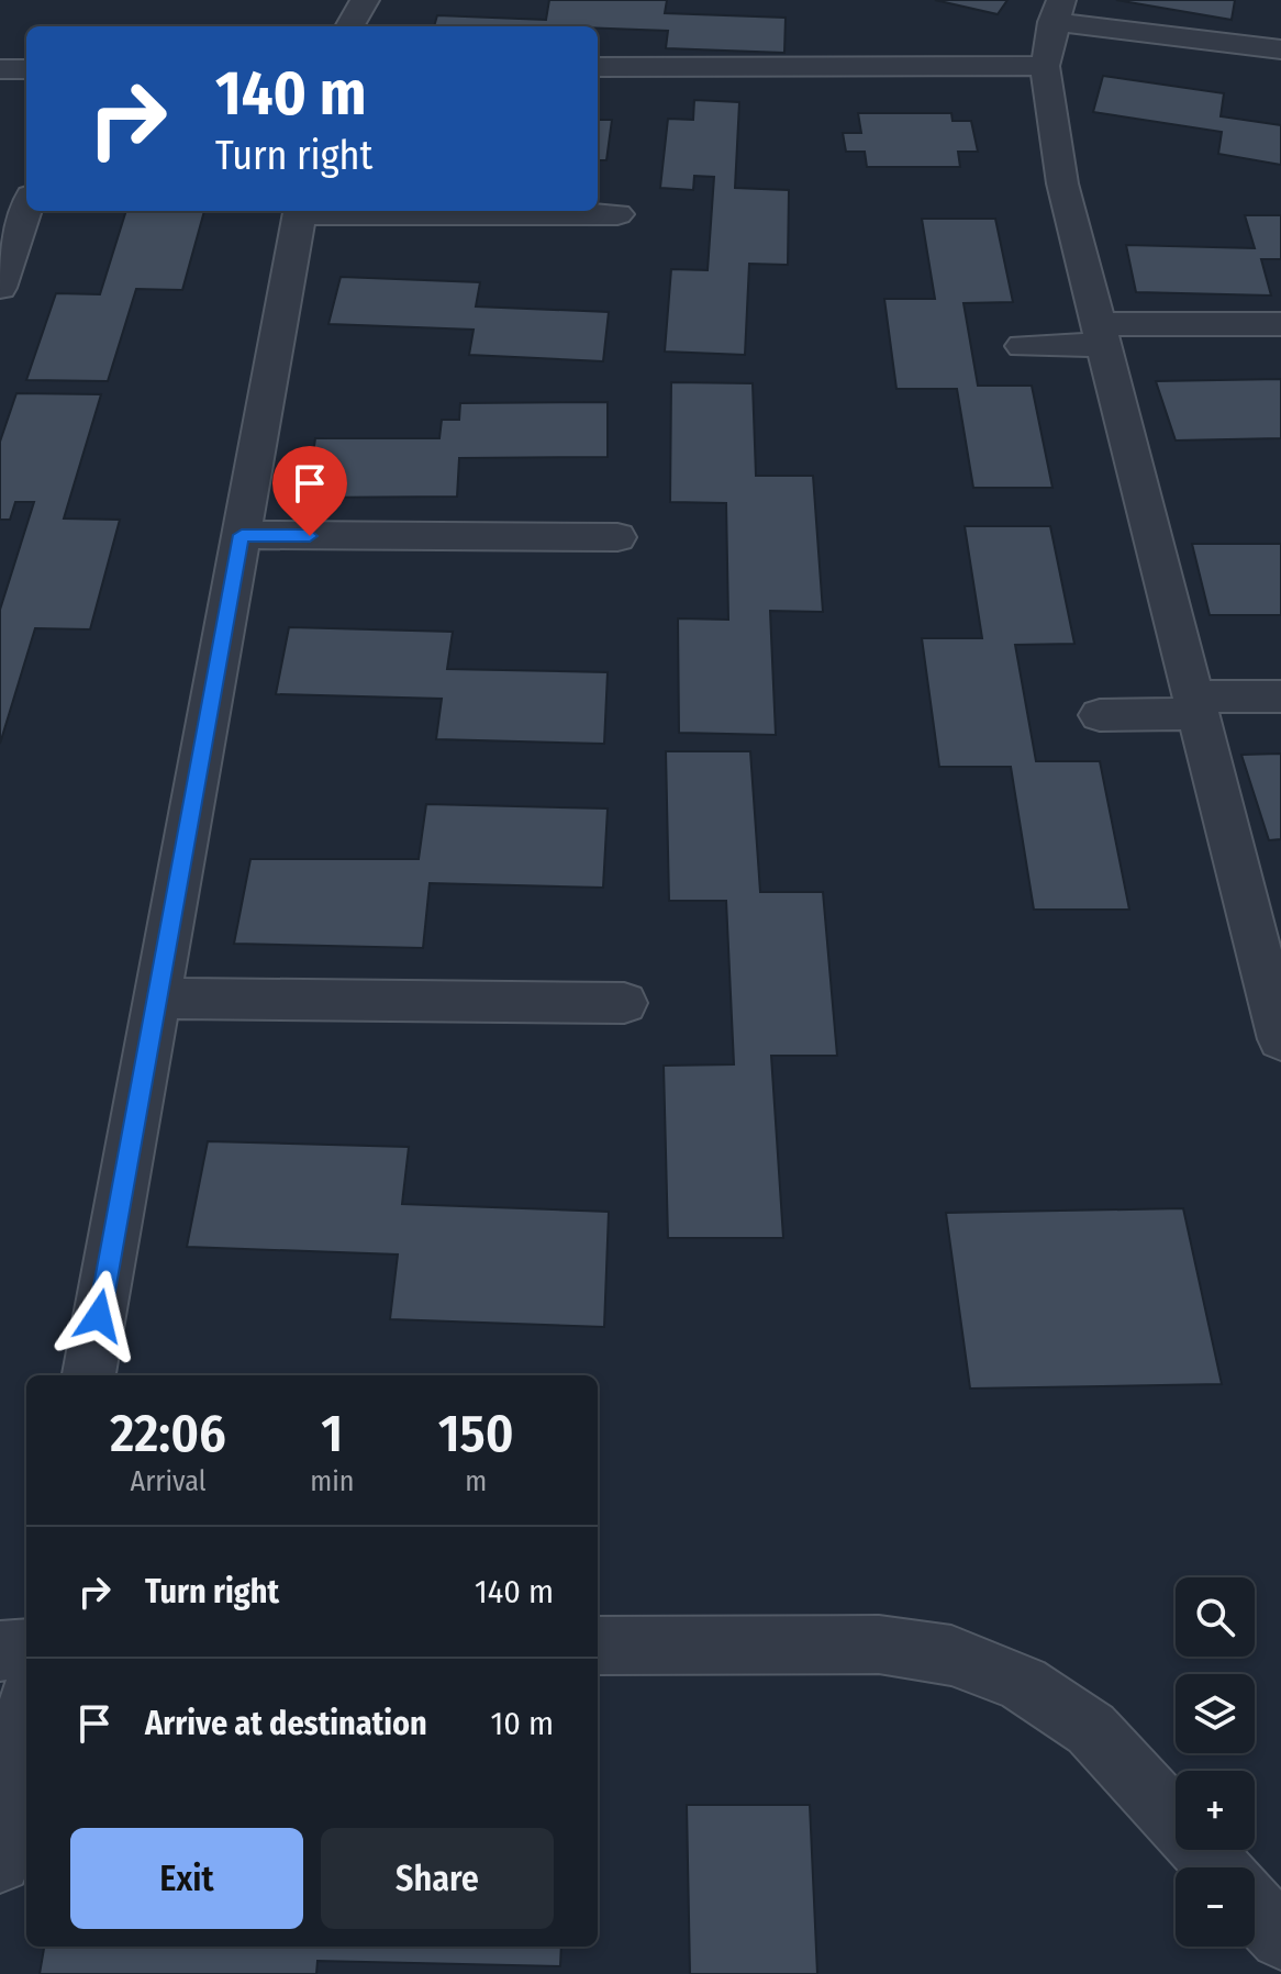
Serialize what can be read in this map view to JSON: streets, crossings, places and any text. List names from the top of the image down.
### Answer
{
  "page": {
    "turn": ["140 m", "Turn right"],
    "eta": [
      "22:06",
      "Arrival",
      "1",
      "min",
      "150",
      "m"
    ],
    "list": [
      {
        "name": "Turn right",
        "value": "140 m"
      },
      {
        "name": "Arrive at destination",
        "value": "10 m"
      }
    ],
    "map_buttons": ["+", "−"],
    "buttons": ["Exit", "Share"]
  }
}
